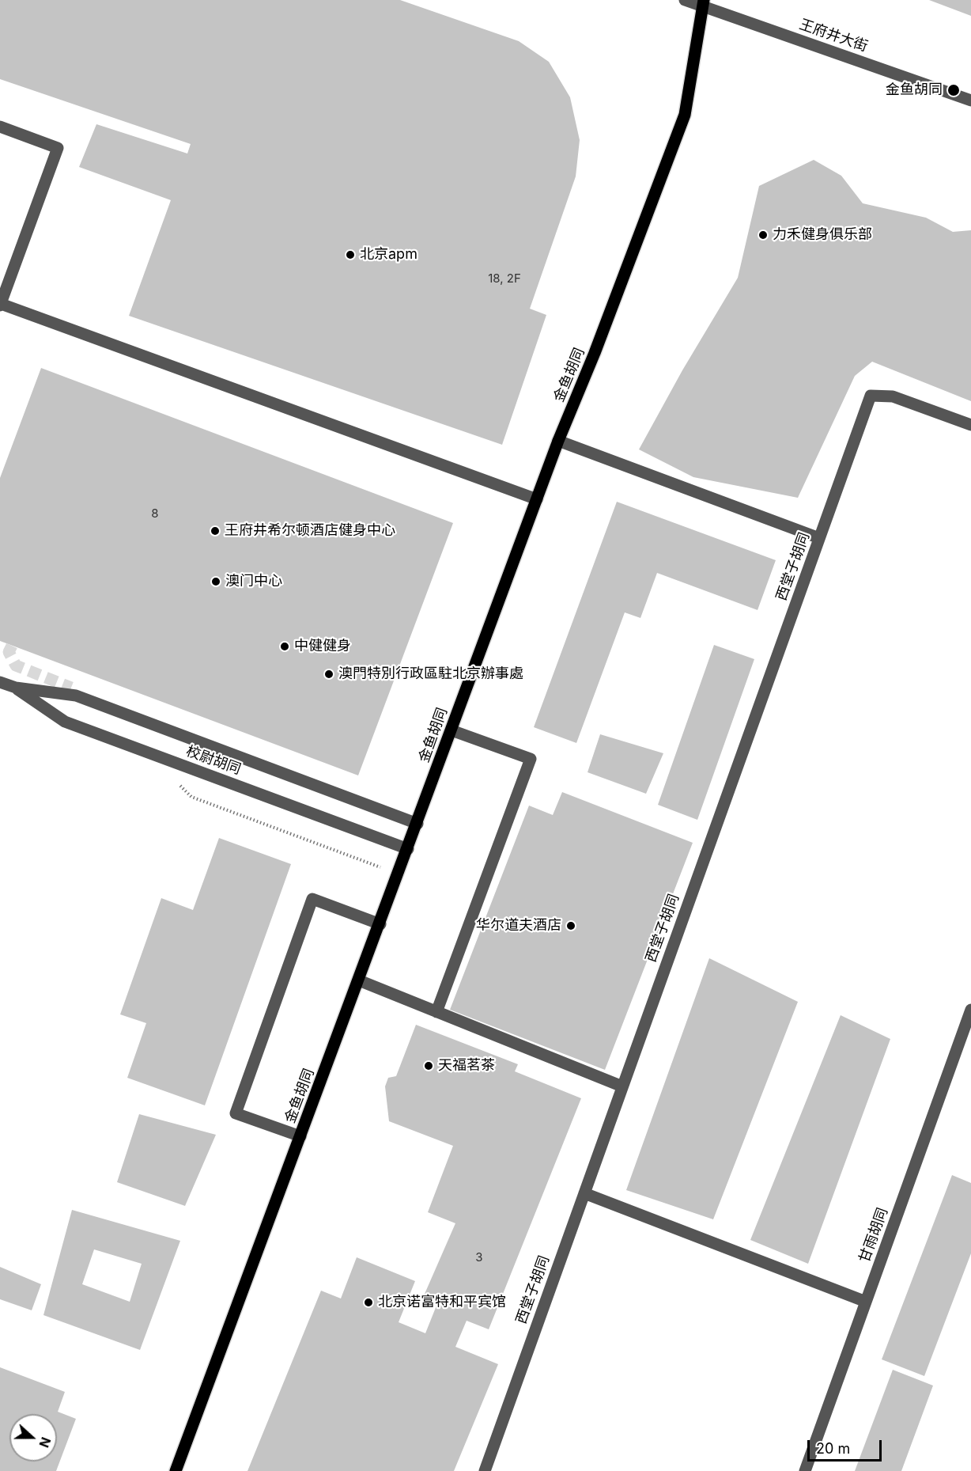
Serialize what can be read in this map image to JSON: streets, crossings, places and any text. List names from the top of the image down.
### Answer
{
  "streets": {
    "main road": ["金鱼胡同"],
    "street": [
      "王府井大街",
      "西堂子胡同",
      "校尉胡同",
      "甘雨胡同"
    ]
  },
  "crossings": [
    ["王府井大街", "金鱼胡同"],
    ["金鱼胡同", "校尉胡同"]
  ],
  "places": [
    "金鱼胡同",
    "力禾健身俱乐部",
    "北京apm",
    "王府井希尔顿酒店健身中心",
    "澳门中心",
    "中健健身",
    "澳門特別行政區駐北京辦事處",
    "华尔道夫酒店",
    "天福茗茶",
    "北京诺富特和平宾馆"
  ],
  "house_numbers": ["18, 2F", "8", "3"],
  "scale_bar": "20 m",
  "north": "right"
}
